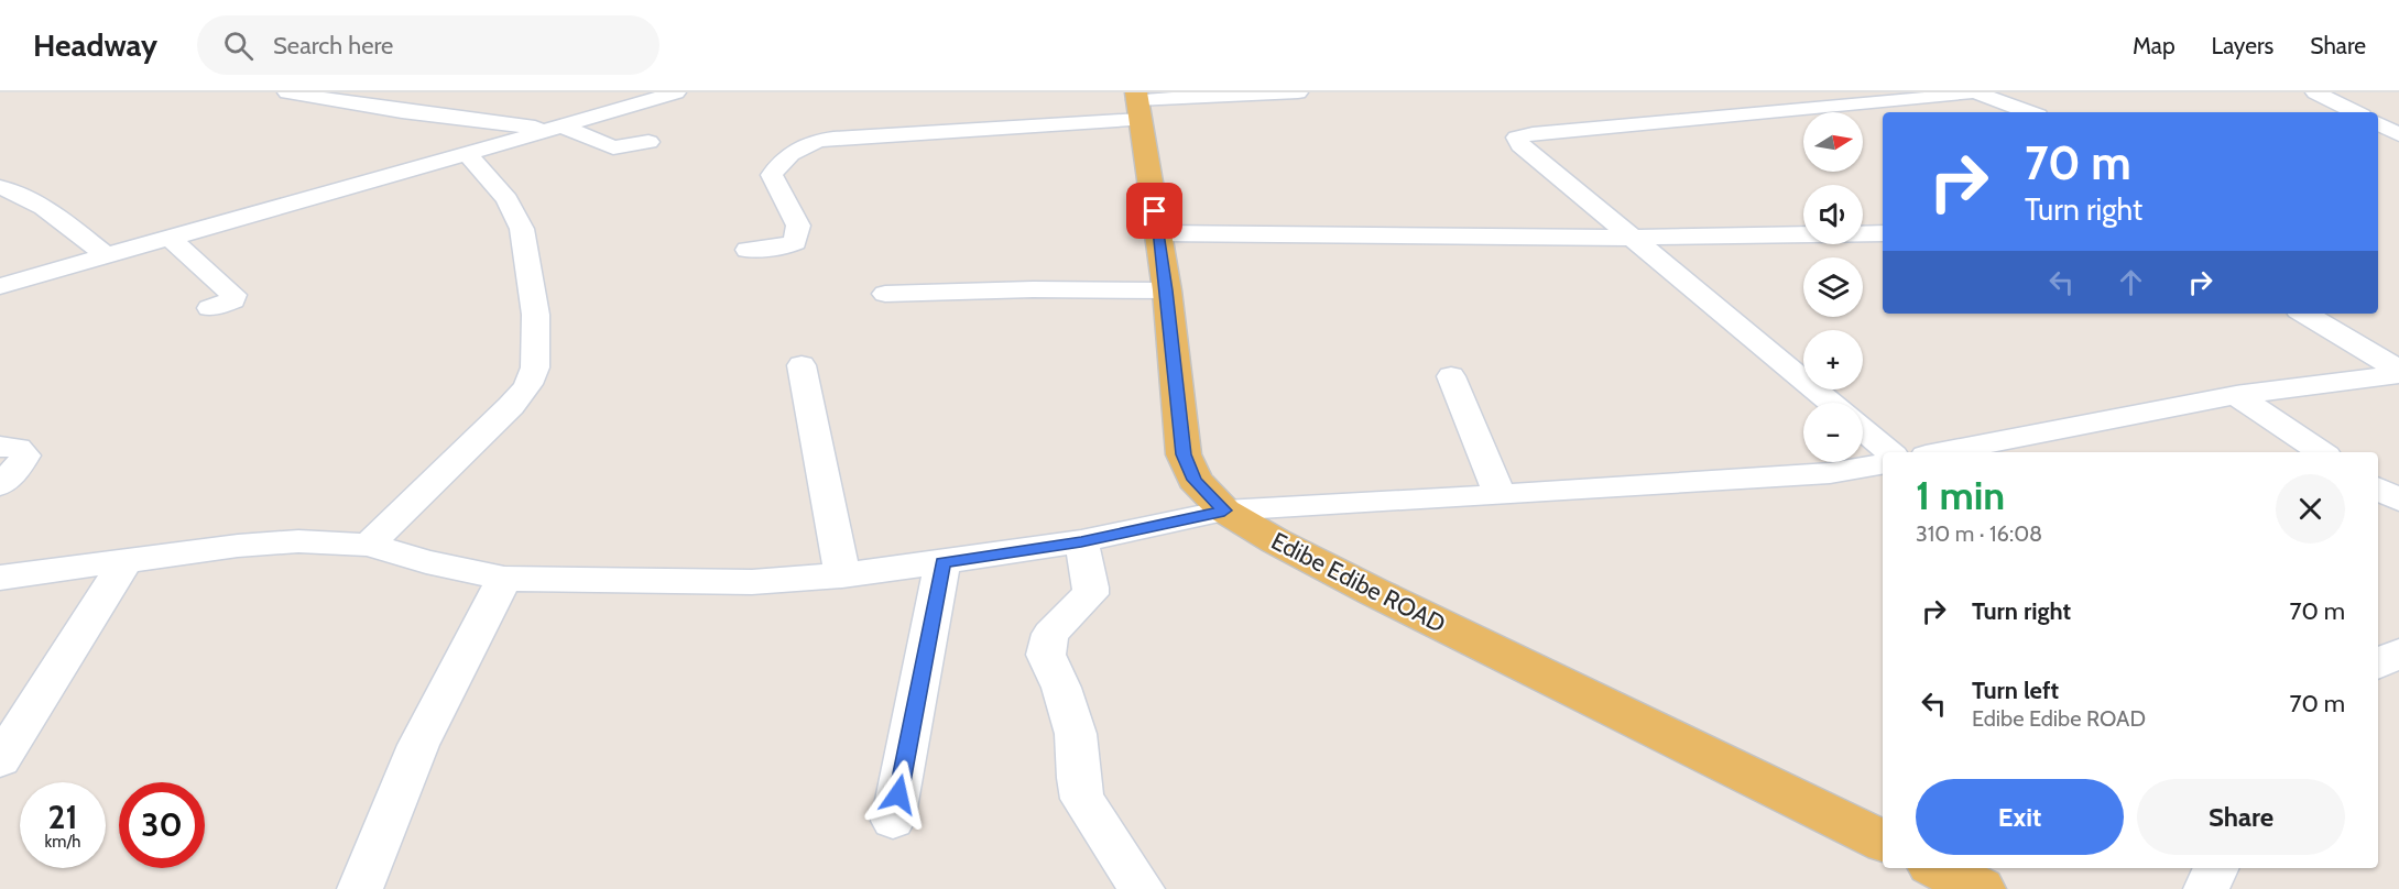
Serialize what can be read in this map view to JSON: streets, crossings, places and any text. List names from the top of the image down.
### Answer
{
  "streets": {
    "main road": ["Edibe Edibe ROAD"]
  },
  "north": "right",
  "page": {
    "header": "Headway",
    "search": "Search here",
    "nav": ["Map", "Layers", "Share"],
    "map_buttons": ["+", "−"],
    "turn": ["70 m", "Turn right"],
    "heading": ["1 min", "310 m · 16:08"],
    "list": [
      {
        "name": "Turn right",
        "value": "70 m"
      },
      {
        "name": "Turn left",
        "note": "Edibe Edibe ROAD",
        "value": "70 m"
      }
    ],
    "buttons": ["Exit", "Share"],
    "speed": "21 km/h",
    "limit": "30"
  }
}
